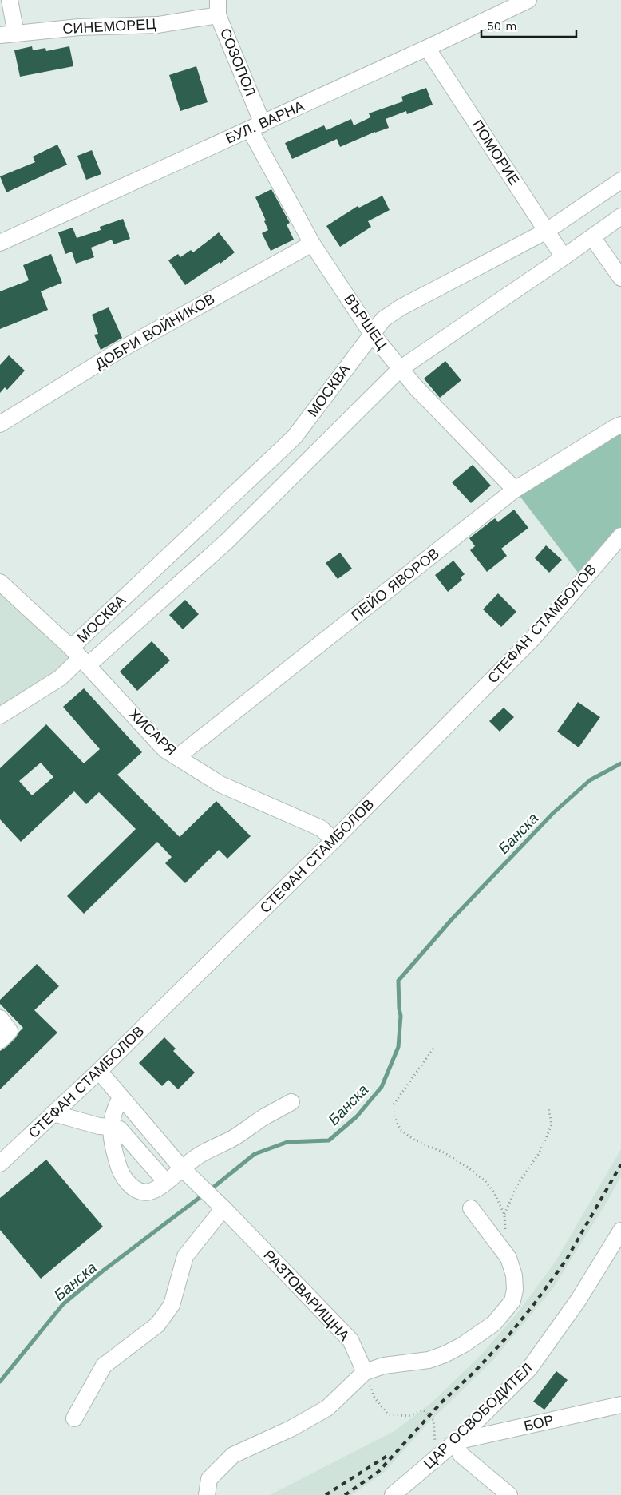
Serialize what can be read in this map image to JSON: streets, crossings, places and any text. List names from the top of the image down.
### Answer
{
  "streets": {
    "street": [
      "СИНЕМОРЕЦ",
      "СОЗОПОЛ",
      "БУЛ. ВАРНА",
      "ПОМОРИЕ",
      "ВЪРШЕЦ",
      "ДОБРИ ВОЙНИКОВ",
      "МОСКВА",
      "ПЕЙО ЯВОРОВ",
      "СТЕФАН СТАМБОЛОВ",
      "ХИСАРЯ",
      "РАЗТОВАРИЩНА",
      "ЦАР ОСВОБОДИТЕЛ",
      "БОР"
    ]
  },
  "crossings": [
    ["СИНЕМОРЕЦ", "СОЗОПОЛ"],
    ["СОЗОПОЛ", "БУЛ. ВАРНА"],
    ["СОЗОПОЛ", "ВЪРШЕЦ"],
    ["БУЛ. ВАРНА", "ПОМОРИЕ"],
    ["БУЛ. ВАРНА", "ВЪРШЕЦ"],
    ["ПОМОРИЕ", "МОСКВА"],
    ["ВЪРШЕЦ", "ДОБРИ ВОЙНИКОВ"],
    ["ВЪРШЕЦ", "МОСКВА"],
    ["ВЪРШЕЦ", "ПЕЙО ЯВОРОВ"],
    ["МОСКВА", "ХИСАРЯ"],
    ["ПЕЙО ЯВОРОВ", "ХИСАРЯ"],
    ["СТЕФАН СТАМБОЛОВ", "ХИСАРЯ"],
    ["СТЕФАН СТАМБОЛОВ", "РАЗТОВАРИЩНА"],
    ["ЦАР ОСВОБОДИТЕЛ", "БОР"]
  ],
  "water": ["Банска"],
  "scale_bar": "50 m"
}
